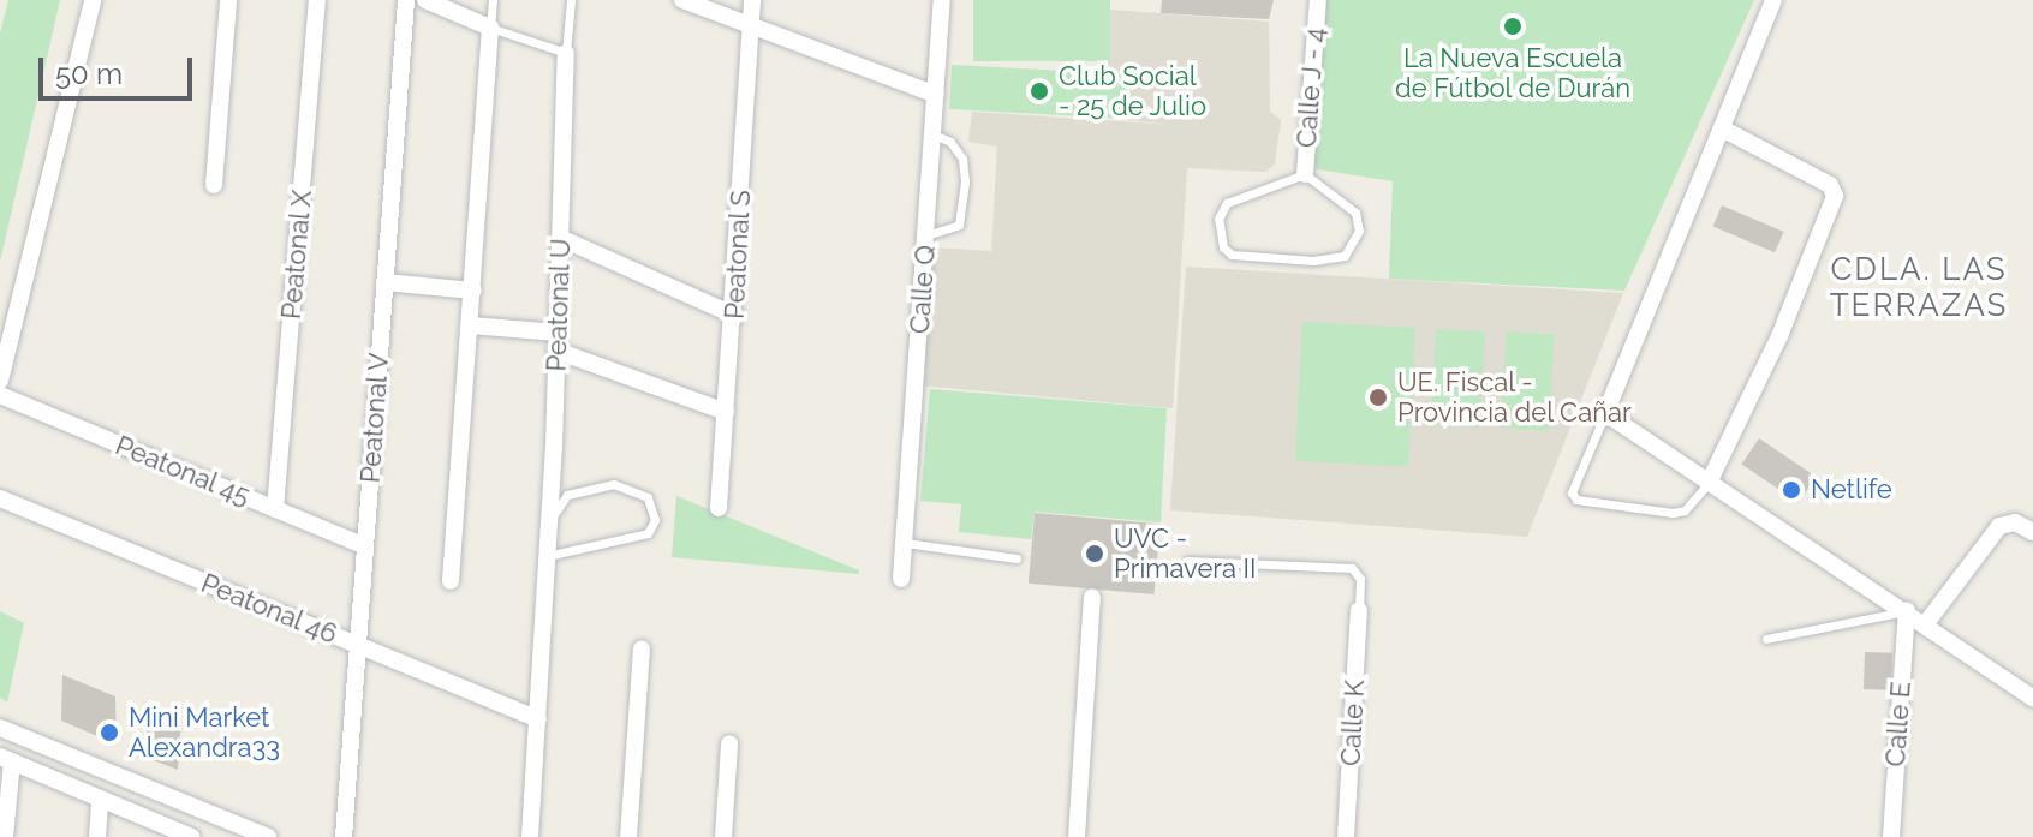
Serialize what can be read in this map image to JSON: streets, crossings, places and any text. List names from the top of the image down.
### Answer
{
  "streets": {
    "street": [
      "Calle J - 4",
      "Peatonal X",
      "Peatonal S",
      "Calle Q",
      "Peatonal U",
      "Peatonal V",
      "Peatonal 45",
      "Peatonal 46",
      "Calle K",
      "Calle E"
    ]
  },
  "crossings": [
    ["Peatonal X", "Peatonal 45"],
    ["Peatonal U", "Peatonal 46"],
    ["Peatonal V", "Peatonal 45"],
    ["Peatonal V", "Peatonal 46"]
  ],
  "districts": ["CDLA. LAS TERRAZAS"],
  "places": [
    "La Nueva Escuela de Fútbol de Durán",
    "Club Social - 25 de Julio",
    "UE. Fiscal - Provincia del Cañar",
    "Netlife",
    "UVC - Primavera II",
    "Mini Market Alexandra33"
  ],
  "scale_bar": "50 m"
}
